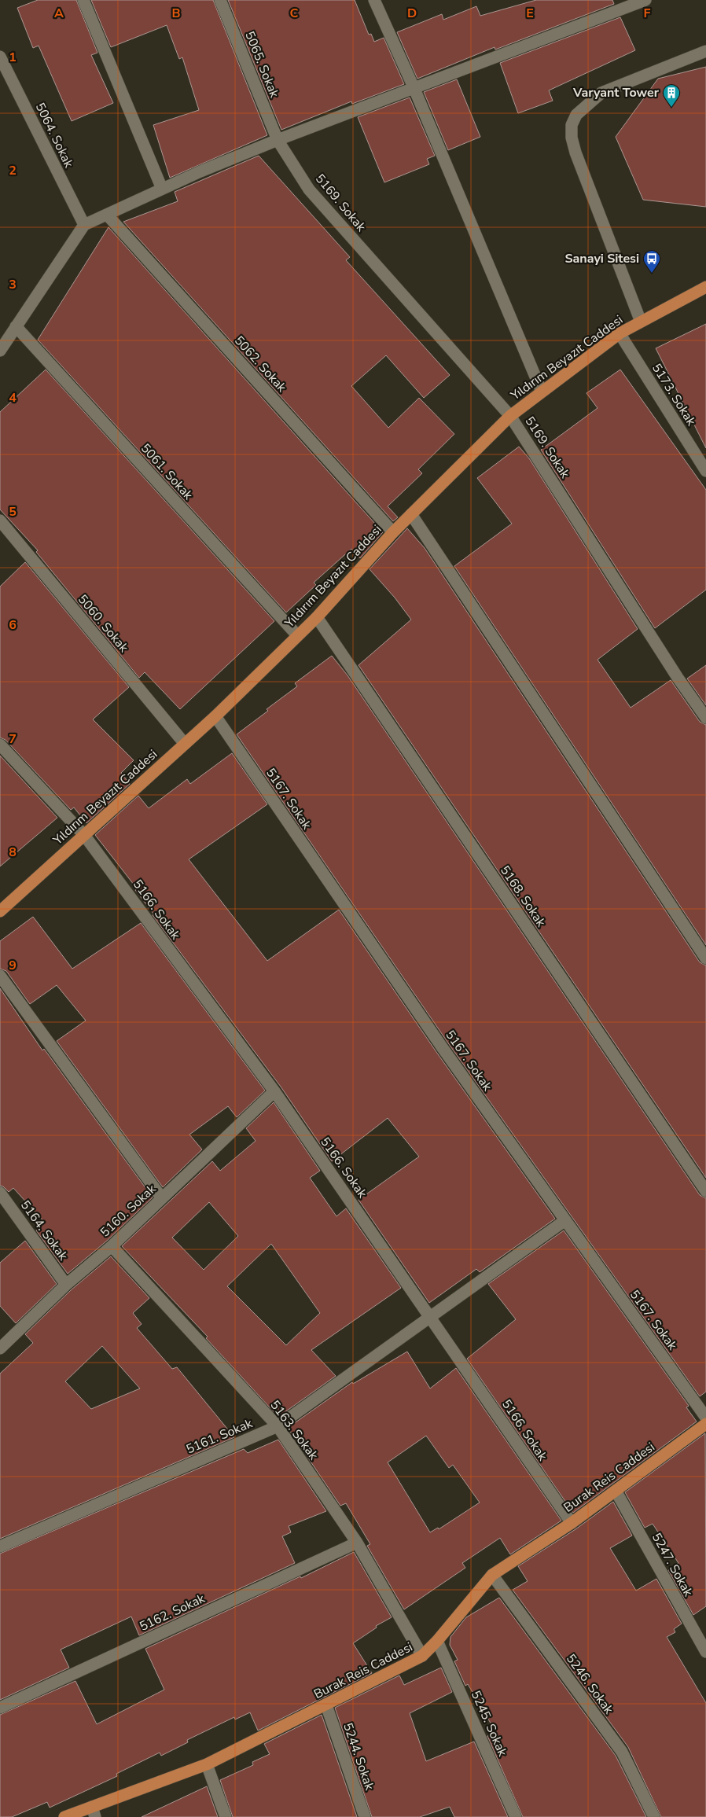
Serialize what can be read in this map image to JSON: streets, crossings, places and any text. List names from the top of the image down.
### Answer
{
  "streets": {
    "main road": ["Yıldırım Beyazıt Caddesi", "Burak Reis Caddesi"],
    "street": [
      "5065. Sokak",
      "5064. Sokak",
      "5169. Sokak",
      "5062. Sokak",
      "5173. Sokak",
      "5061. Sokak",
      "5060. Sokak",
      "5167. Sokak",
      "5168. Sokak",
      "5166. Sokak",
      "5160. Sokak",
      "5164. Sokak",
      "5163. Sokak",
      "5161. Sokak",
      "5247. Sokak",
      "5162. Sokak",
      "5246. Sokak",
      "5245. Sokak",
      "5244. Sokak"
    ]
  },
  "crossings": [
    ["5065. Sokak", "5169. Sokak"],
    ["5169. Sokak", "Yıldırım Beyazıt Caddesi"],
    ["Yıldırım Beyazıt Caddesi", "5062. Sokak"],
    ["Yıldırım Beyazıt Caddesi", "5173. Sokak"],
    ["Yıldırım Beyazıt Caddesi", "5061. Sokak"],
    ["Yıldırım Beyazıt Caddesi", "5060. Sokak"],
    ["Yıldırım Beyazıt Caddesi", "5167. Sokak"],
    ["Yıldırım Beyazıt Caddesi", "5168. Sokak"],
    ["Yıldırım Beyazıt Caddesi", "5166. Sokak"],
    ["5167. Sokak", "5161. Sokak"],
    ["5166. Sokak", "5160. Sokak"],
    ["5166. Sokak", "5161. Sokak"],
    ["5166. Sokak", "Burak Reis Caddesi"],
    ["5160. Sokak", "5164. Sokak"],
    ["5160. Sokak", "5163. Sokak"],
    ["5163. Sokak", "5161. Sokak"],
    ["5163. Sokak", "Burak Reis Caddesi"],
    ["5163. Sokak", "5162. Sokak"],
    ["Burak Reis Caddesi", "5247. Sokak"],
    ["Burak Reis Caddesi", "5246. Sokak"],
    ["Burak Reis Caddesi", "5245. Sokak"],
    ["Burak Reis Caddesi", "5244. Sokak"]
  ],
  "places": {
    "building": ["Varyant Tower"],
    "bus stop": ["Sanayi Sitesi"]
  },
  "grid": {
    "columns": [
      "A",
      "B",
      "C",
      "D",
      "E",
      "F"
    ],
    "rows": [
      "1",
      "2",
      "3",
      "4",
      "5",
      "6",
      "7",
      "8",
      "9"
    ]
  }
}
